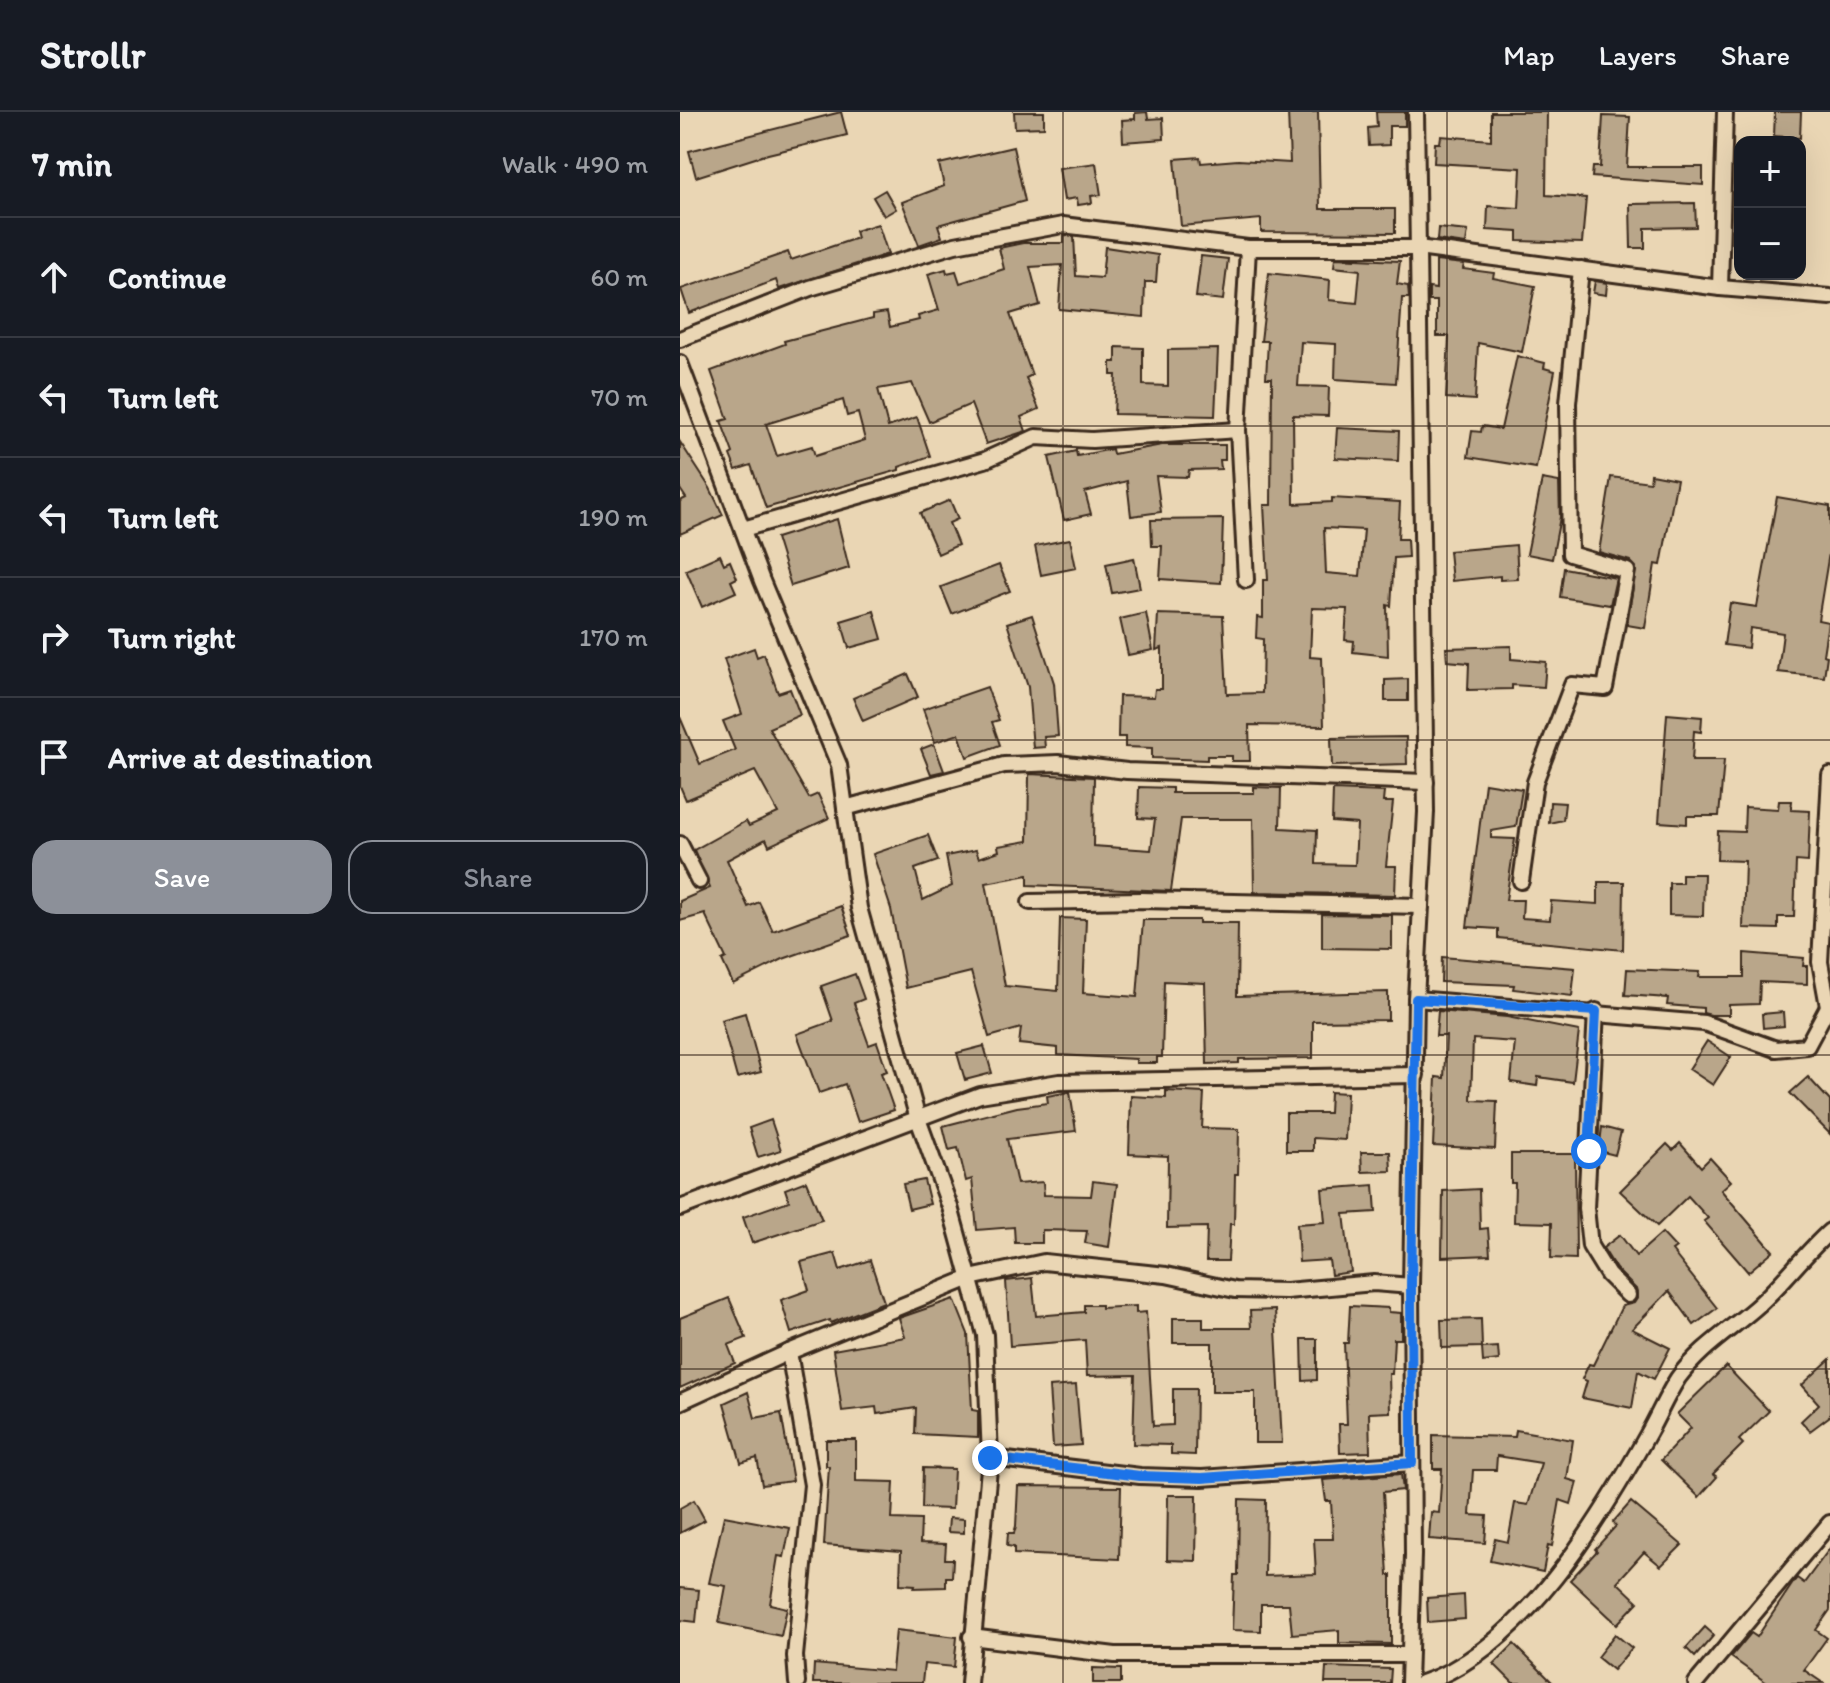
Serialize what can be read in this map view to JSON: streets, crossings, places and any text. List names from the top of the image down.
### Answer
{
  "page": {
    "header": "Strollr",
    "nav": ["Map", "Layers", "Share"],
    "heading": ["7 min", "Walk · 490 m"],
    "map_buttons": ["+", "−"],
    "list": [
      ["Continue", "60 m"],
      ["Turn left", "70 m"],
      ["Turn left", "190 m"],
      ["Turn right", "170 m"],
      "Arrive at destination"
    ],
    "buttons": ["Save", "Share"]
  }
}
